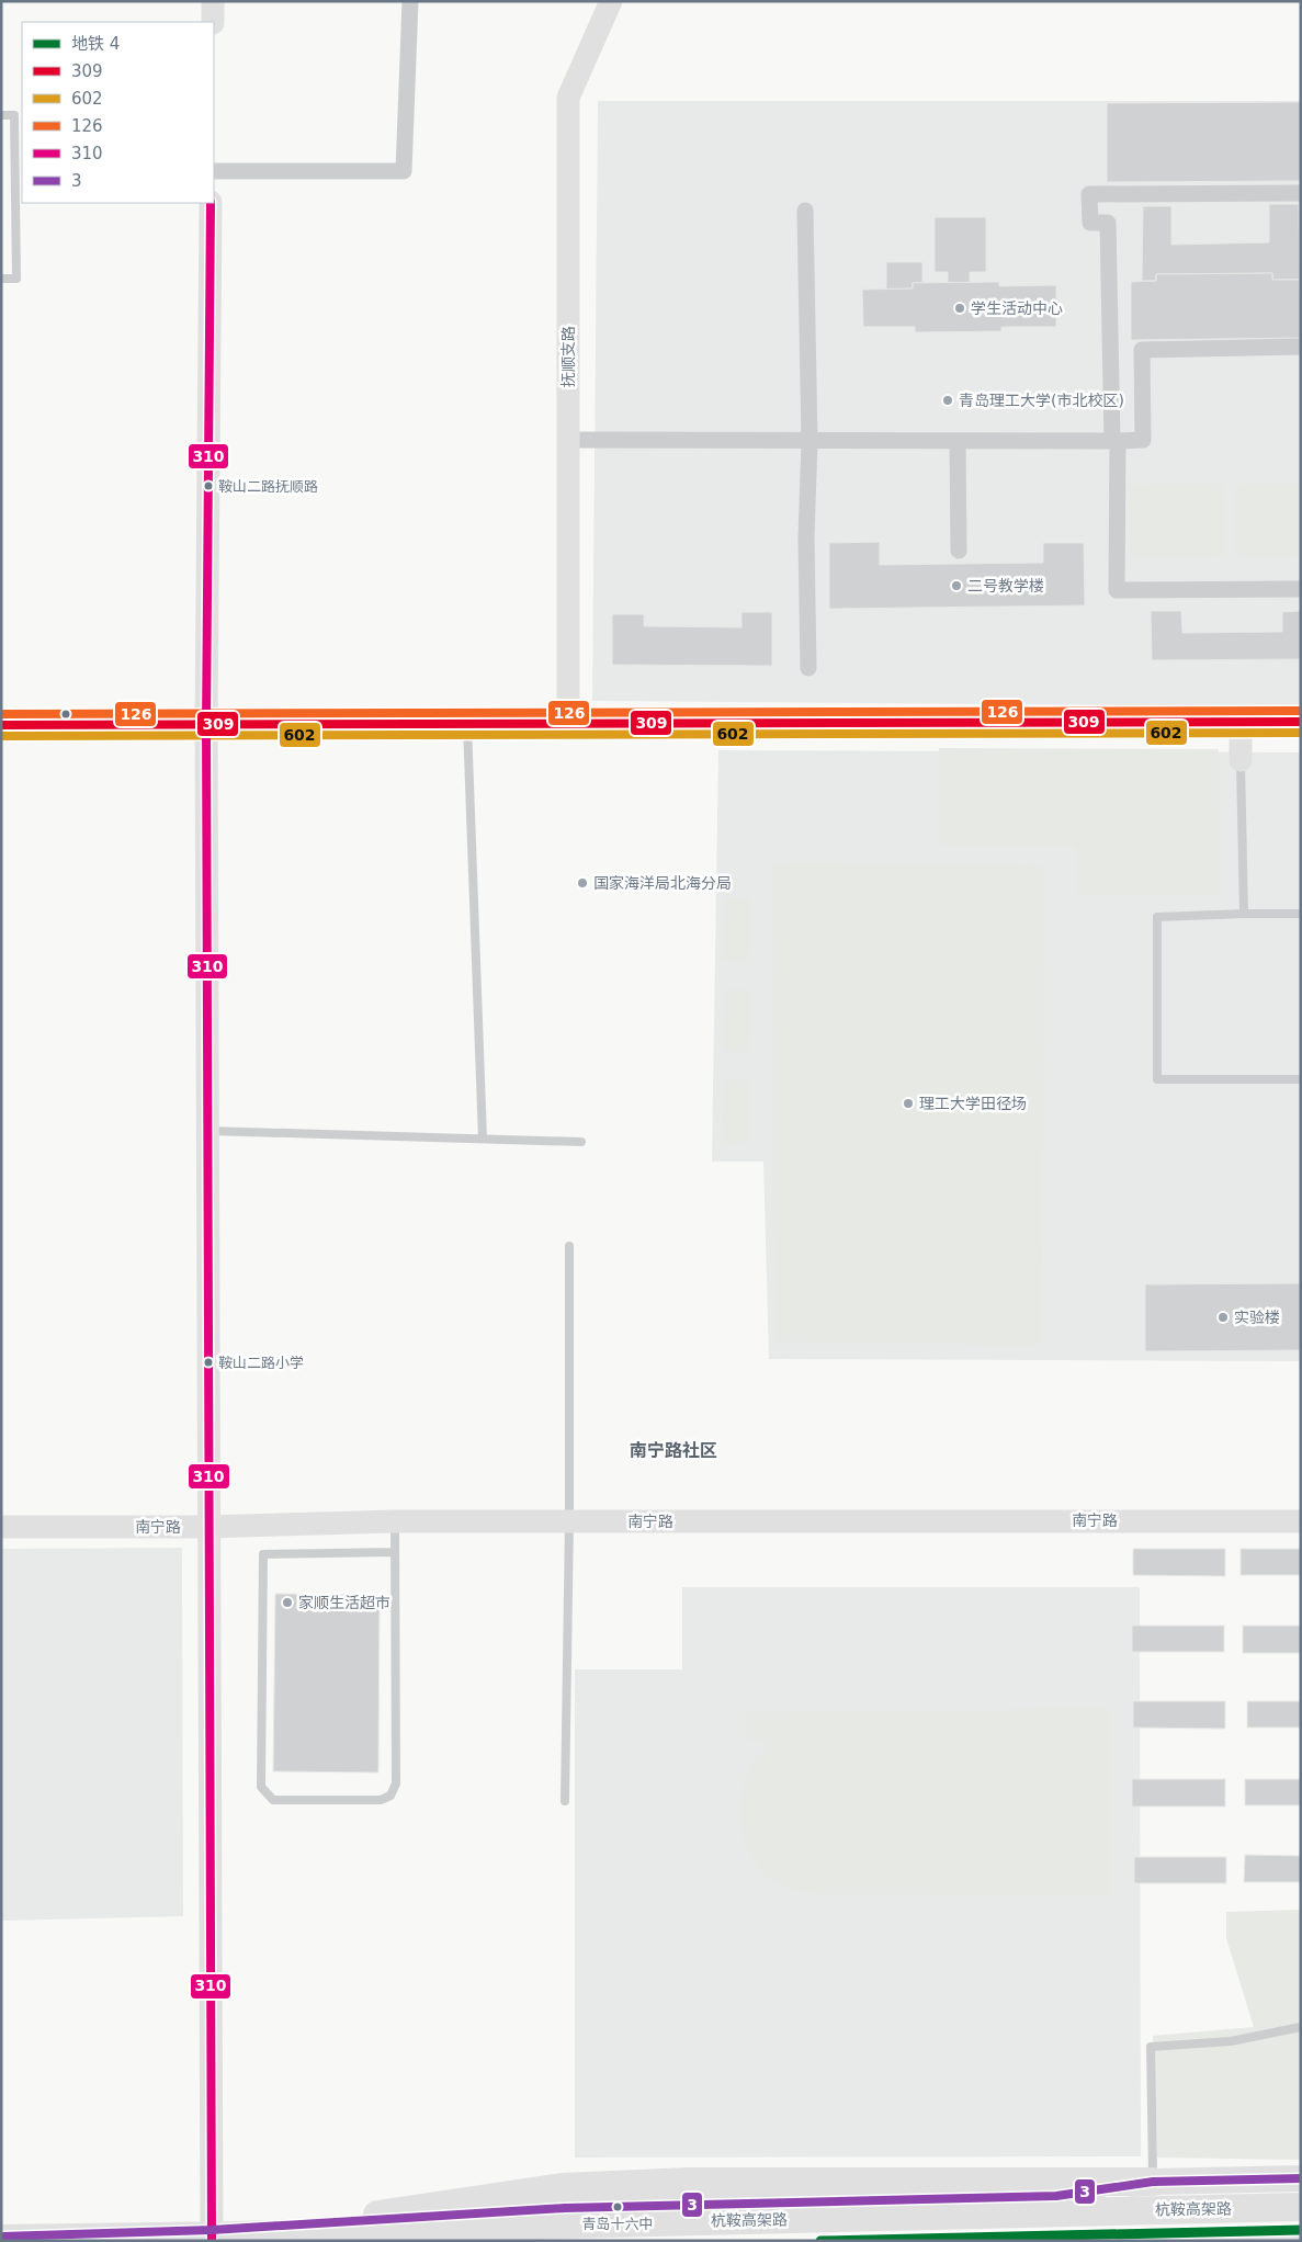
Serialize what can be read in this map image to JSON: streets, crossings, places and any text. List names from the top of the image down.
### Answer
{
  "streets": {
    "highway": ["杭鞍高架路"],
    "street": ["抚顺支路", "南宁路"]
  },
  "districts": ["南宁路社区"],
  "places": [
    "学生活动中心",
    "青岛理工大学(市北校区)",
    "鞍山二路抚顺路",
    "二号教学楼",
    "国家海洋局北海分局",
    "理工大学田径场",
    "实验楼",
    "鞍山二路小学",
    "家顺生活超市",
    "青岛十六中"
  ],
  "lines": [
    "transit line 310",
    "transit line 126",
    "transit line 309",
    "transit line 602",
    "transit line 3",
    "metro line 4"
  ],
  "legend": [
    "地铁 4",
    "309",
    "602",
    "126",
    "310",
    "3"
  ]
}
